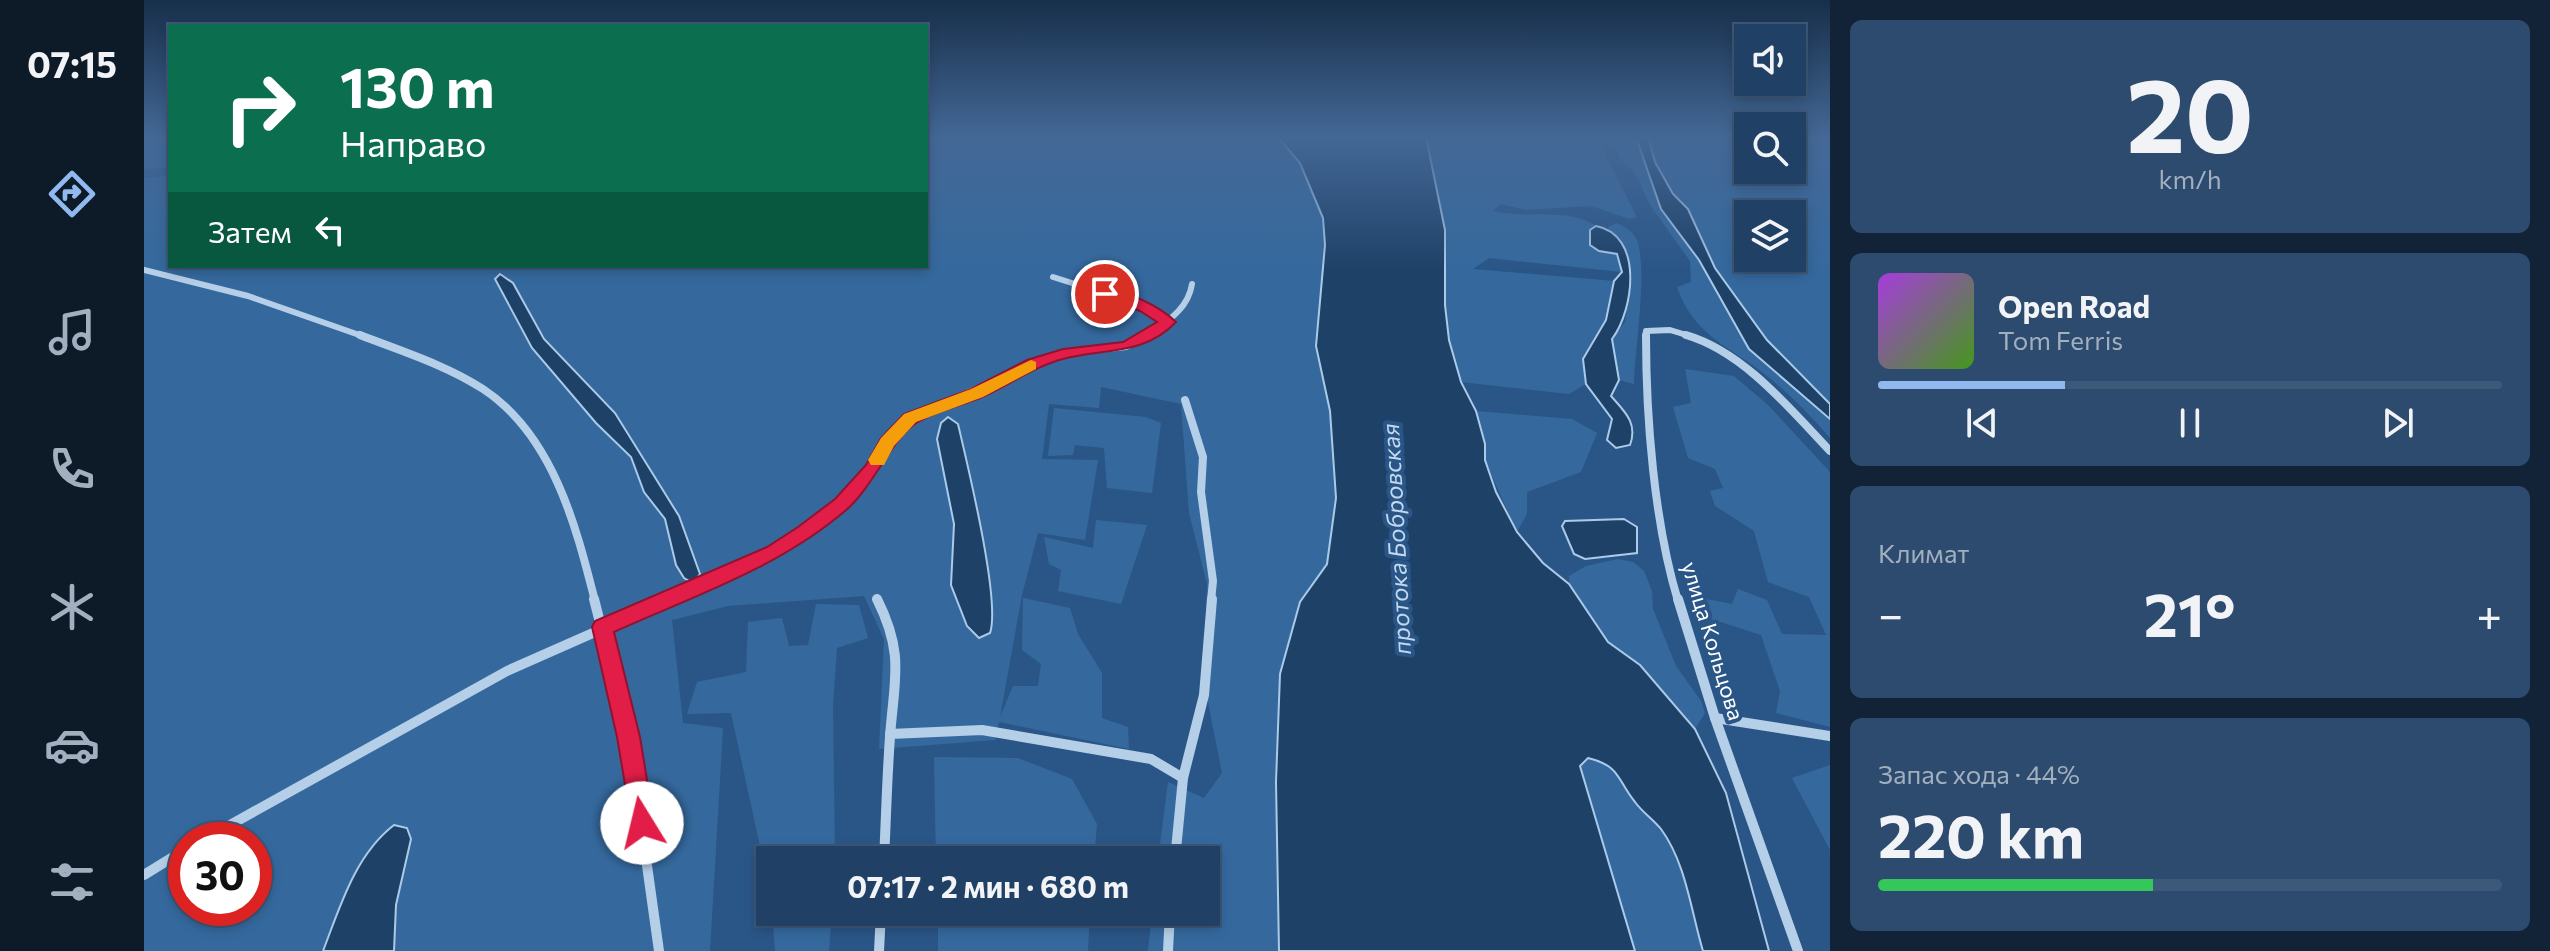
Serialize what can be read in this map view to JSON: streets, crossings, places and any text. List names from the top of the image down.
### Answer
{
  "streets": {
    "street": ["улица Кольцова"]
  },
  "water": ["протока Бобровская"],
  "page": {
    "tabs": "07:15",
    "tile": [
      ["20", "km/h"],
      "Климат",
      ["Запас хода · 44%", "220 km"]
    ],
    "turn": ["130 m", "Направо"],
    "then": "Затем",
    "song": ["Open Road", "Tom Ferris"],
    "heat": ["−", "21°", "+"],
    "limit": "30",
    "trip": "07:17 · 2 мин · 680 m"
  }
}
